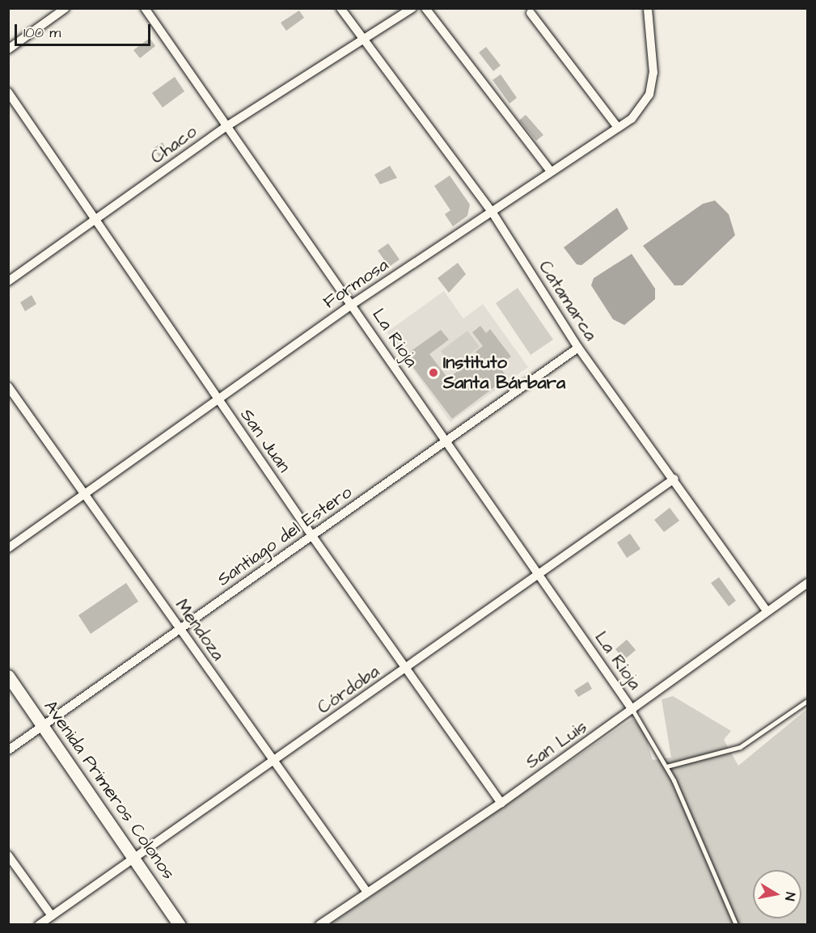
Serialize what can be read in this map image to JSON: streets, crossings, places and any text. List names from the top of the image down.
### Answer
{
  "streets": {
    "street": [
      "Chaco",
      "Formosa",
      "Catamarca",
      "La Rioja",
      "San Juan",
      "Santiago del Estero",
      "Mendoza",
      "Córdoba",
      "San Luis",
      "Avenida Primeros Colonos"
    ]
  },
  "crossings": [
    ["Chaco", "Catamarca"],
    ["Chaco", "La Rioja"],
    ["Chaco", "San Juan"],
    ["Formosa", "Catamarca"],
    ["Formosa", "La Rioja"],
    ["Formosa", "San Juan"],
    ["Formosa", "Mendoza"],
    ["Catamarca", "Santiago del Estero"],
    ["Catamarca", "Córdoba"],
    ["Catamarca", "San Luis"],
    ["La Rioja", "Santiago del Estero"],
    ["La Rioja", "Córdoba"],
    ["La Rioja", "San Luis"],
    ["San Juan", "Santiago del Estero"],
    ["San Juan", "Córdoba"],
    ["San Juan", "San Luis"],
    ["Santiago del Estero", "Mendoza"],
    ["Santiago del Estero", "Avenida Primeros Colonos"],
    ["Mendoza", "Córdoba"],
    ["Mendoza", "San Luis"],
    ["Córdoba", "Avenida Primeros Colonos"]
  ],
  "places": ["Instituto Santa Bárbara"],
  "scale_bar": "100 m",
  "north": "right"
}
